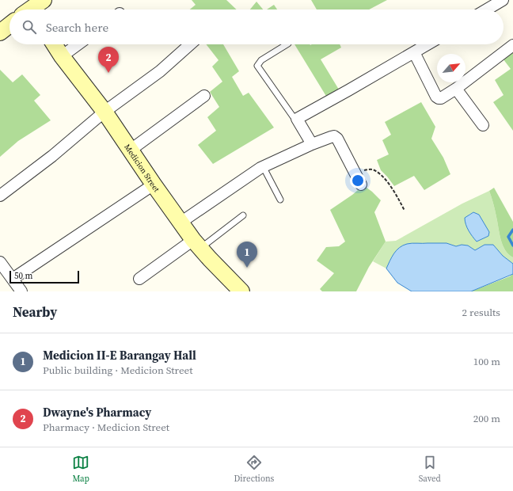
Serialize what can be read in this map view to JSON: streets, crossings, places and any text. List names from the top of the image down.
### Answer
{
  "streets": {
    "street": ["Medicion Street"]
  },
  "scale_bar": "50 m",
  "north": "top right",
  "page": {
    "search": "Search here",
    "pins": ["2", "1"],
    "scale": "50 m",
    "heading": ["Nearby", "2 results"],
    "list": [
      {
        "mark": "1",
        "name": "Medicion II-E Barangay Hall",
        "note": "Public building · Medicion Street",
        "value": "100 m"
      },
      {
        "mark": "2",
        "name": "Dwayne's Pharmacy",
        "note": "Pharmacy · Medicion Street",
        "value": "200 m"
      }
    ],
    "nav": ["Map", "Directions", "Saved"]
  }
}
